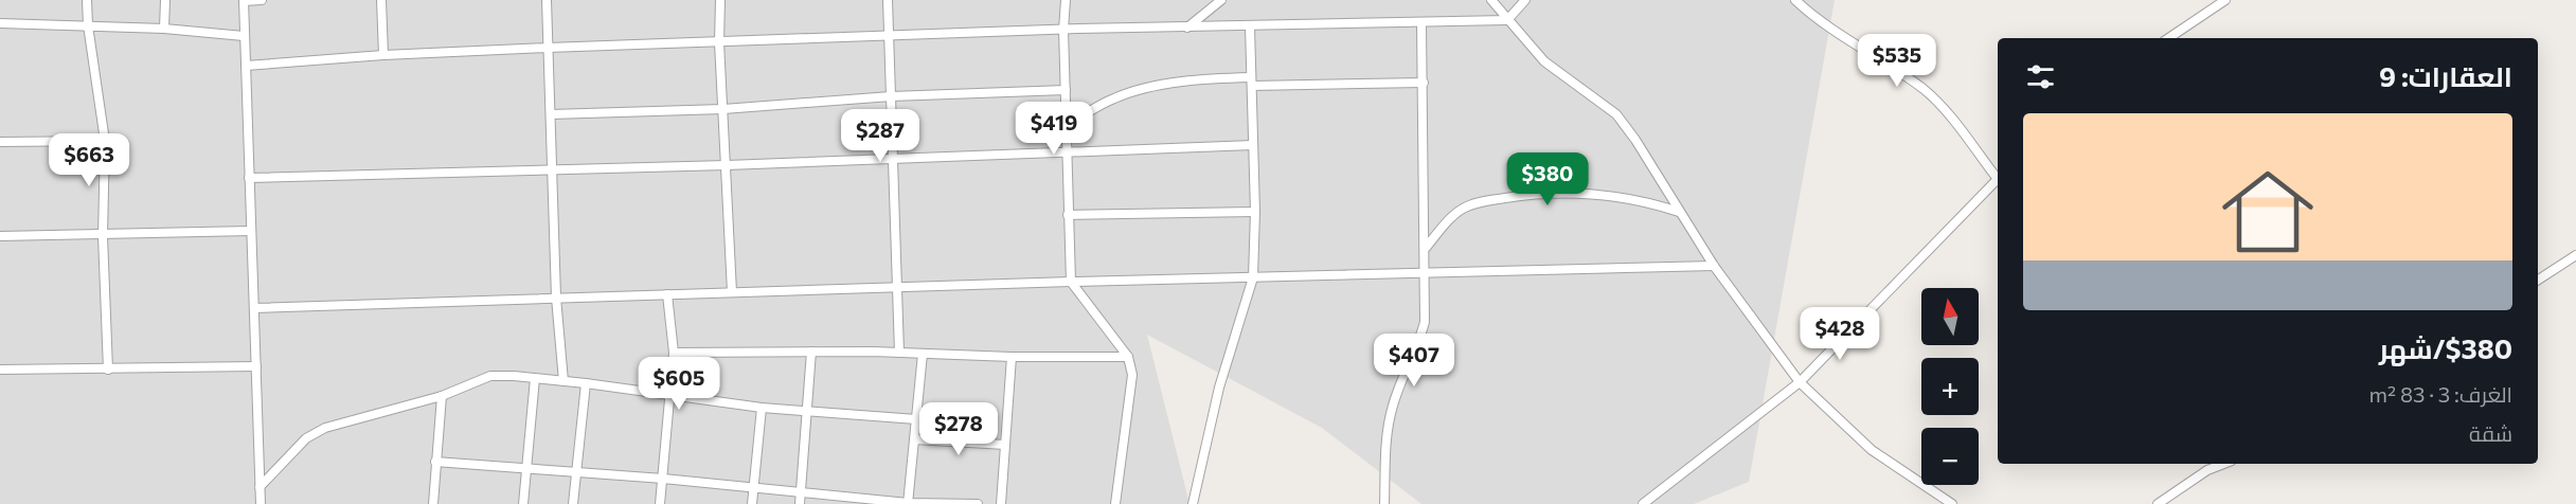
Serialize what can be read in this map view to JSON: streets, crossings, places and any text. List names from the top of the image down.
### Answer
{
  "north": "top",
  "page": {
    "price": [
      "$535",
      "$419",
      "$287",
      "$663",
      "$380",
      "$428",
      "$407",
      "$605",
      "$278"
    ],
    "heading": "العقارات: 9",
    "list": [
      {
        "name": "$380/شهر",
        "note": "الغرف: 3 · 83 m² · شقة"
      }
    ],
    "map_buttons": ["+", "−"]
  }
}
